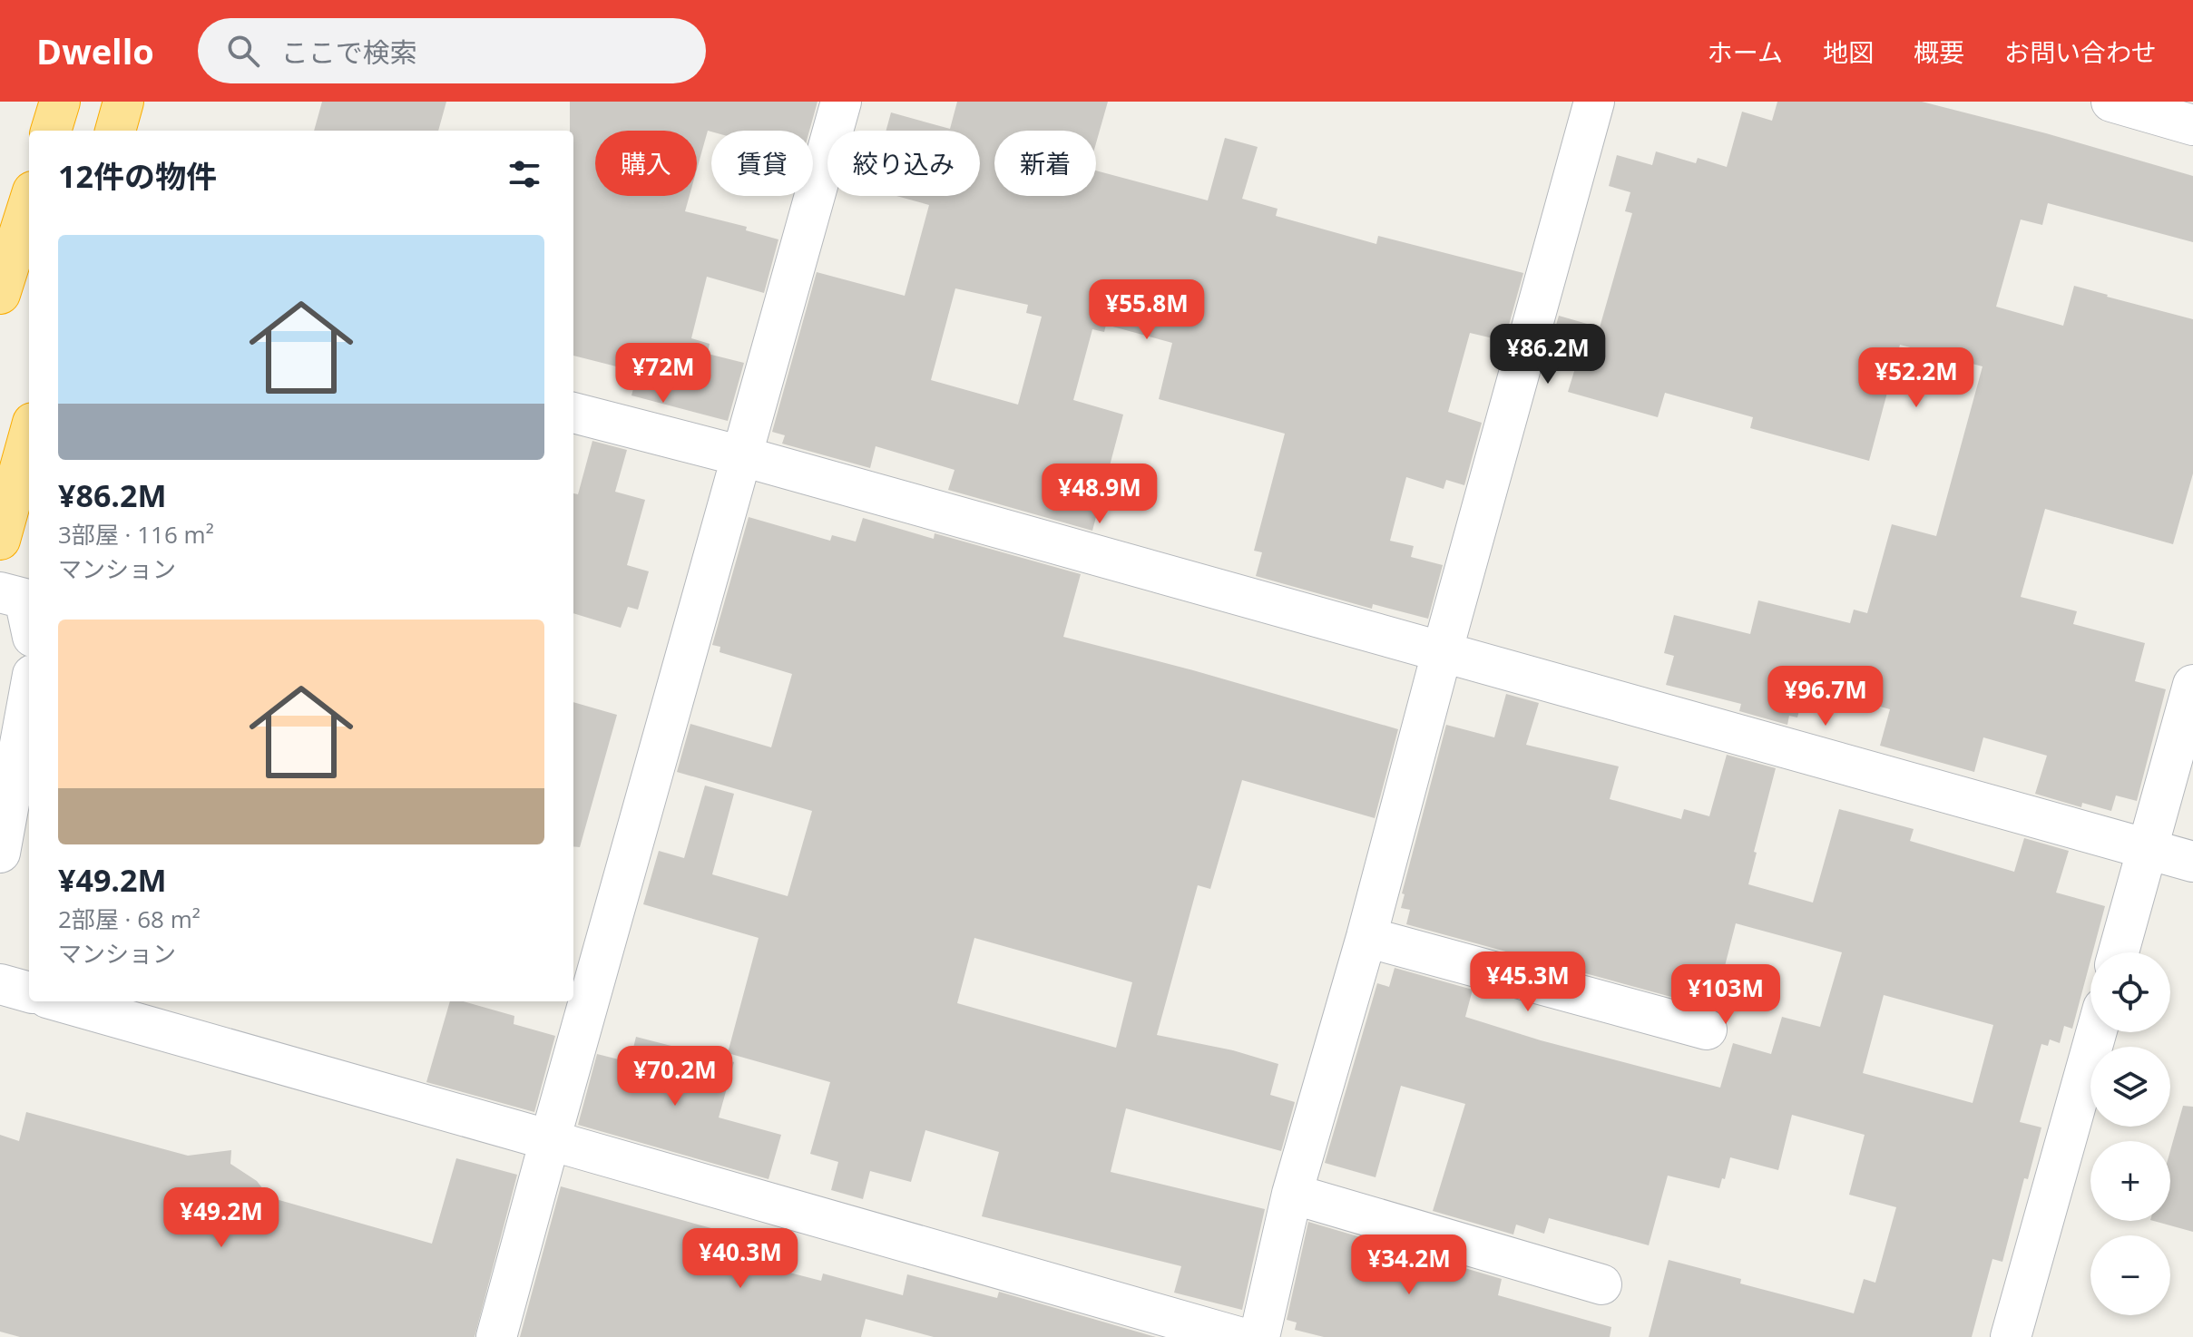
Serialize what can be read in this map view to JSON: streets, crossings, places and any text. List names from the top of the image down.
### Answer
{
  "page": {
    "header": "Dwello",
    "search": "ここで検索",
    "nav": [
      "ホーム",
      "地図",
      "概要",
      "お問い合わせ"
    ],
    "chip": [
      "購入",
      "賃貸",
      "絞り込み",
      "新着"
    ],
    "heading": "12件の物件",
    "list": [
      {
        "name": "¥86.2M",
        "note": "3部屋 · 116 m² · マンション"
      },
      {
        "name": "¥49.2M",
        "note": "2部屋 · 68 m² · マンション"
      }
    ],
    "price": [
      "¥55.8M",
      "¥86.2M",
      "¥72M",
      "¥52.2M",
      "¥48.9M",
      "¥96.7M",
      "¥45.3M",
      "¥103M",
      "¥70.2M",
      "¥49.2M",
      "¥40.3M",
      "¥34.2M"
    ],
    "map_buttons": ["+", "−"]
  }
}
